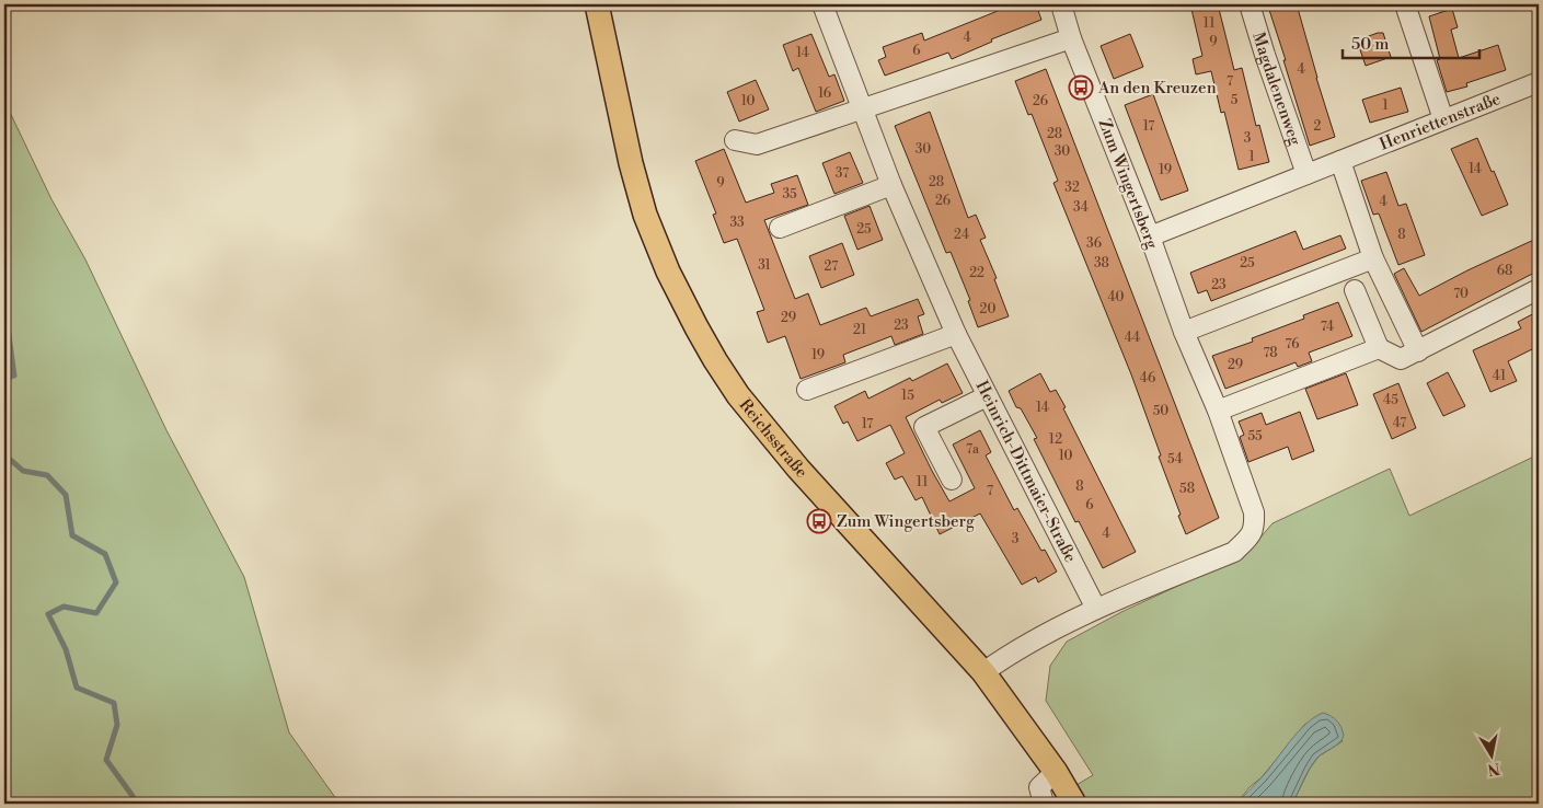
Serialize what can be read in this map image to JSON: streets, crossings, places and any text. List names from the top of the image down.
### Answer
{
  "streets": {
    "main road": ["Reichsstraße"],
    "street": [
      "Magdalenenweg",
      "Henriettenstraße",
      "Zum Wingertsberg",
      "Heinrich-Dittmaier-Straße"
    ]
  },
  "crossings": [
    ["Magdalenenweg", "Henriettenstraße"],
    ["Henriettenstraße", "Zum Wingertsberg"],
    ["Zum Wingertsberg", "Reichsstraße"],
    ["Zum Wingertsberg", "Heinrich-Dittmaier-Straße"]
  ],
  "places": {
    "bus stop": ["An den Kreuzen", "Zum Wingertsberg"]
  },
  "house_numbers": [
    "11",
    "4",
    "9",
    "6",
    "14",
    "4",
    "7",
    "16",
    "5",
    "10",
    "26",
    "1",
    "17",
    "2",
    "28",
    "3",
    "30",
    "30",
    "1",
    "14",
    "19",
    "37",
    "28",
    "9",
    "32",
    "35",
    "26",
    "4",
    "34",
    "33",
    "25",
    "24",
    "8",
    "36",
    "38",
    "25",
    "31",
    "27",
    "68",
    "22",
    "23",
    "70",
    "40",
    "20",
    "29",
    "23",
    "74",
    "21",
    "44",
    "76",
    "78",
    "19",
    "29",
    "41",
    "46",
    "15",
    "45",
    "14",
    "50",
    "47",
    "17",
    "55",
    "12",
    "7a",
    "10",
    "54",
    "11",
    "8",
    "58",
    "7",
    "6",
    "4",
    "3"
  ],
  "scale_bar": "50 m",
  "north": "bottom"
}
